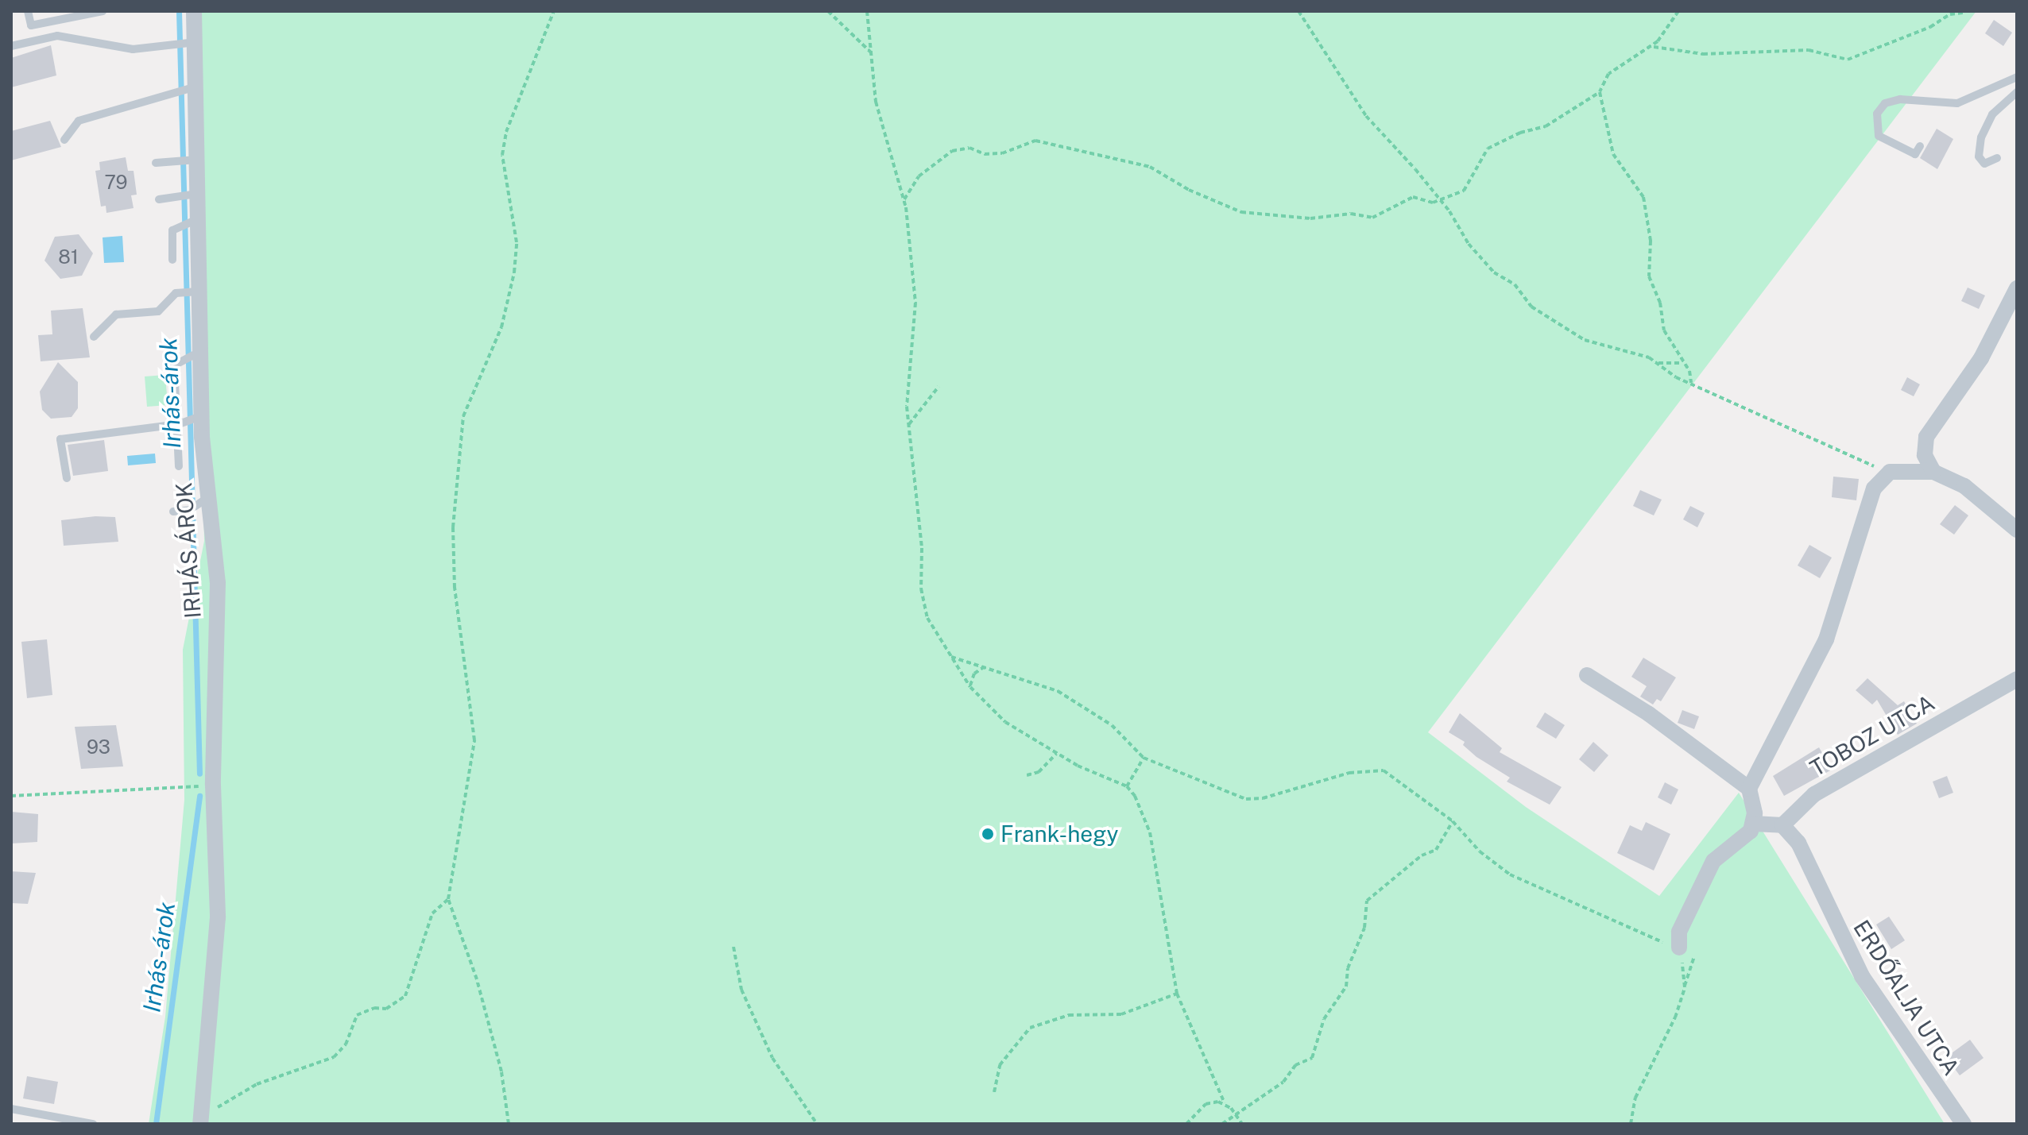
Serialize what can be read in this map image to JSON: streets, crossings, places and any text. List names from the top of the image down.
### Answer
{
  "streets": {
    "street": ["IRHÁS ÁROK", "TOBOZ UTCA", "ERDŐALJA UTCA"]
  },
  "crossings": [
    ["TOBOZ UTCA", "ERDŐALJA UTCA"]
  ],
  "water": ["Irhás-árok"],
  "places": ["Frank-hegy"],
  "house_numbers": ["79", "81", "93"]
}
